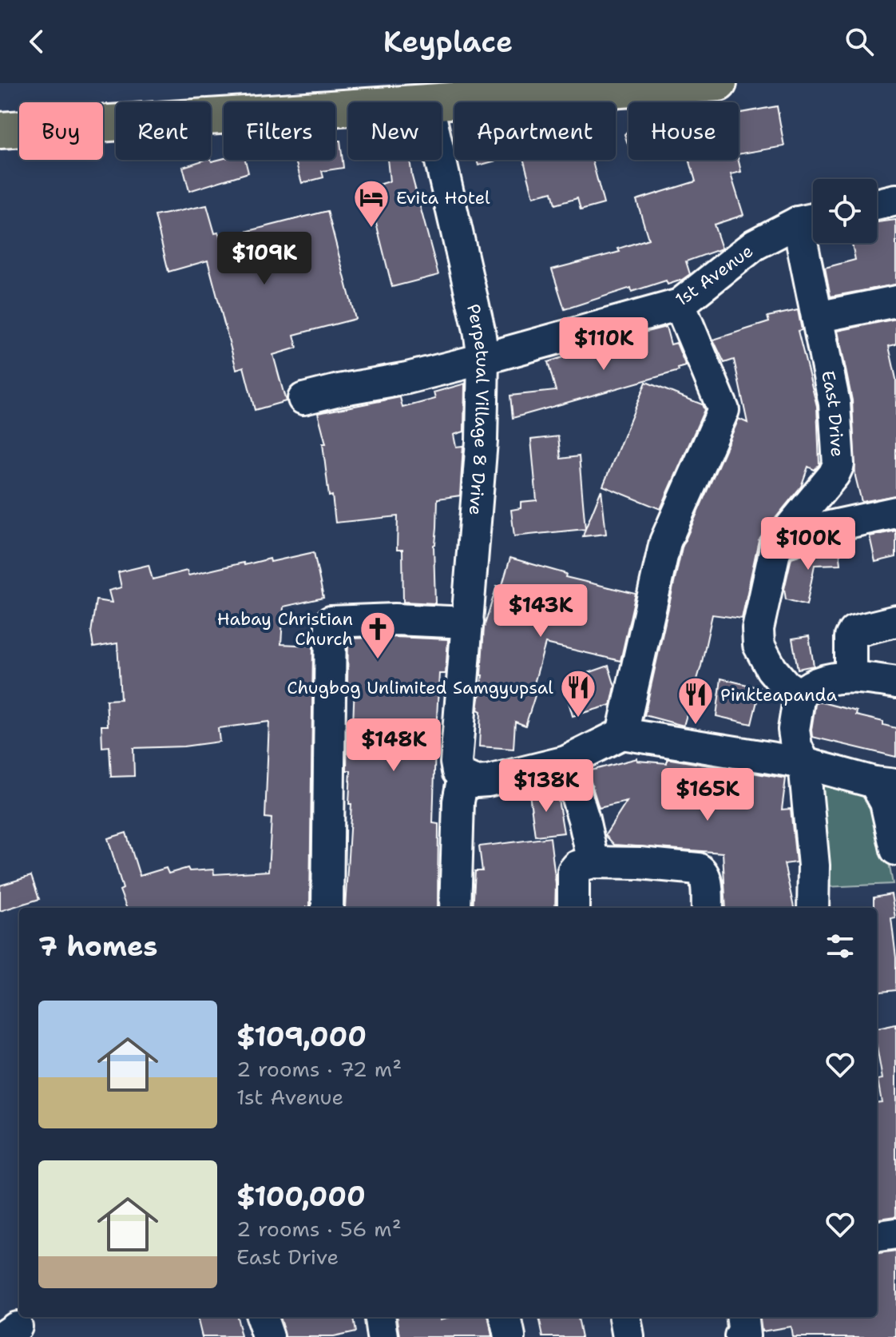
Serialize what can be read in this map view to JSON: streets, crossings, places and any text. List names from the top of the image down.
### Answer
{
  "streets": {
    "street": ["1st Avenue", "Perpetual Village 8 Drive", "East Drive"]
  },
  "crossings": [
    ["1st Avenue", "Perpetual Village 8 Drive"],
    ["1st Avenue", "East Drive"]
  ],
  "places": {
    "hotel": ["Evita Hotel"],
    "church": ["Habay Christian Church"],
    "restaurant": ["Chugbog Unlimited Samgyupsal", "Pinkteapanda"]
  },
  "page": {
    "header": "Keyplace",
    "chip": [
      "Buy",
      "Rent",
      "Filters",
      "New",
      "Apartment",
      "House"
    ],
    "price": [
      "$109K",
      "$110K",
      "$100K",
      "$143K",
      "$148K",
      "$138K",
      "$165K"
    ],
    "heading": "7 homes",
    "list": [
      {
        "name": "$109,000",
        "note": "2 rooms · 72 m² · 1st Avenue"
      },
      {
        "name": "$100,000",
        "note": "2 rooms · 56 m² · East Drive"
      }
    ]
  }
}
